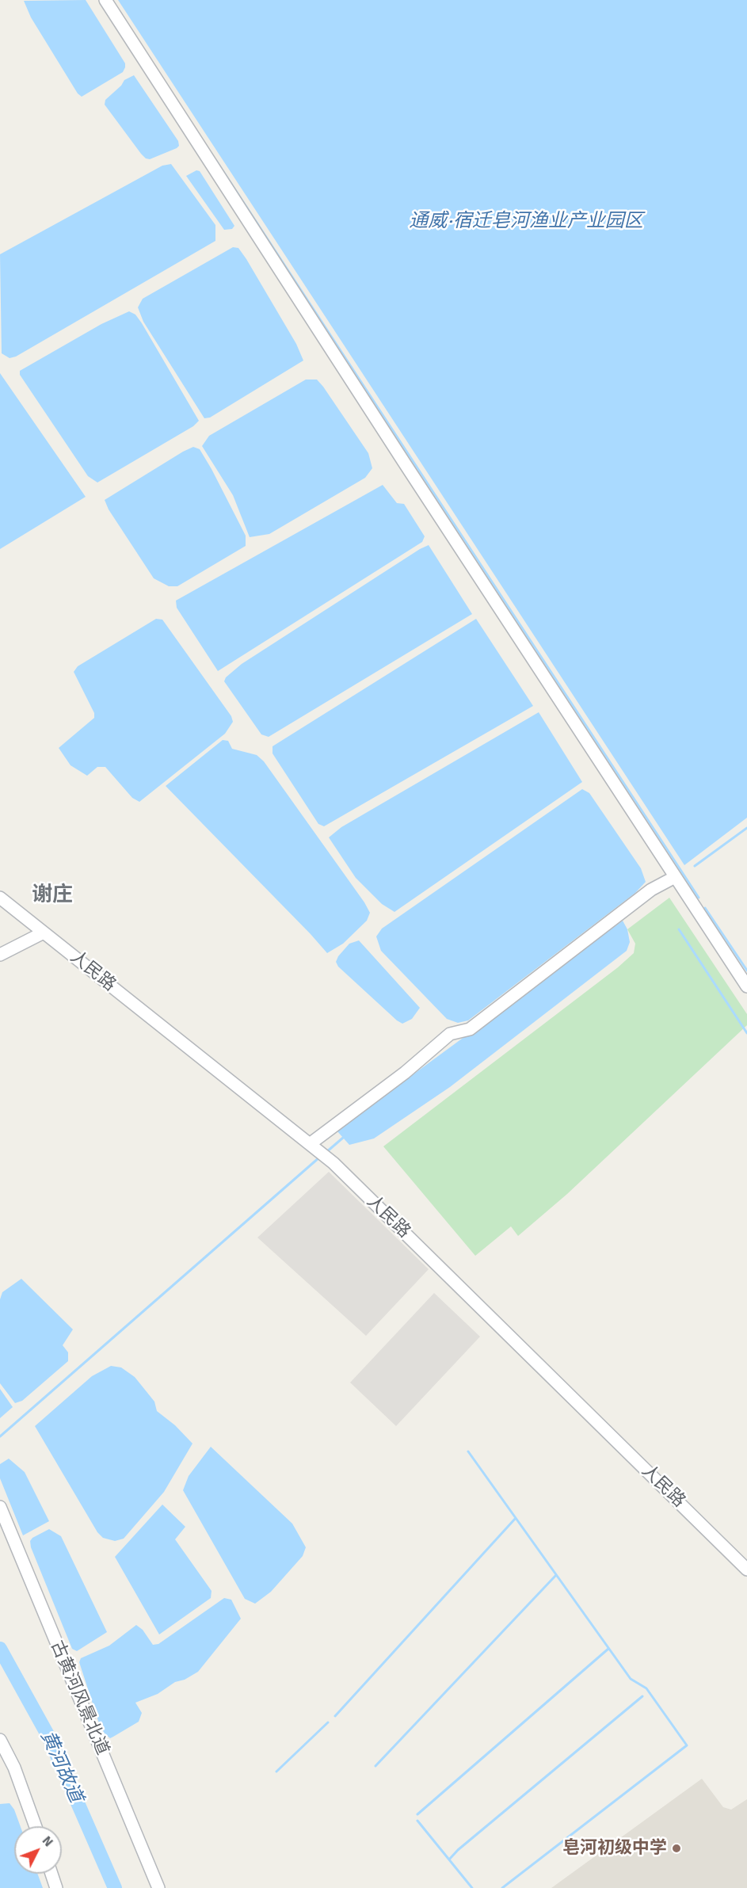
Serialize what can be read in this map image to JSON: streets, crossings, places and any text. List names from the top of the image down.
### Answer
{
  "streets": {
    "street": ["人民路", "古黄河风景北道"]
  },
  "districts": ["谢庄"],
  "water": ["通威·宿迁皂河渔业产业园区", "黄河故道"],
  "places": ["皂河初级中学"],
  "north": "top right"
}
